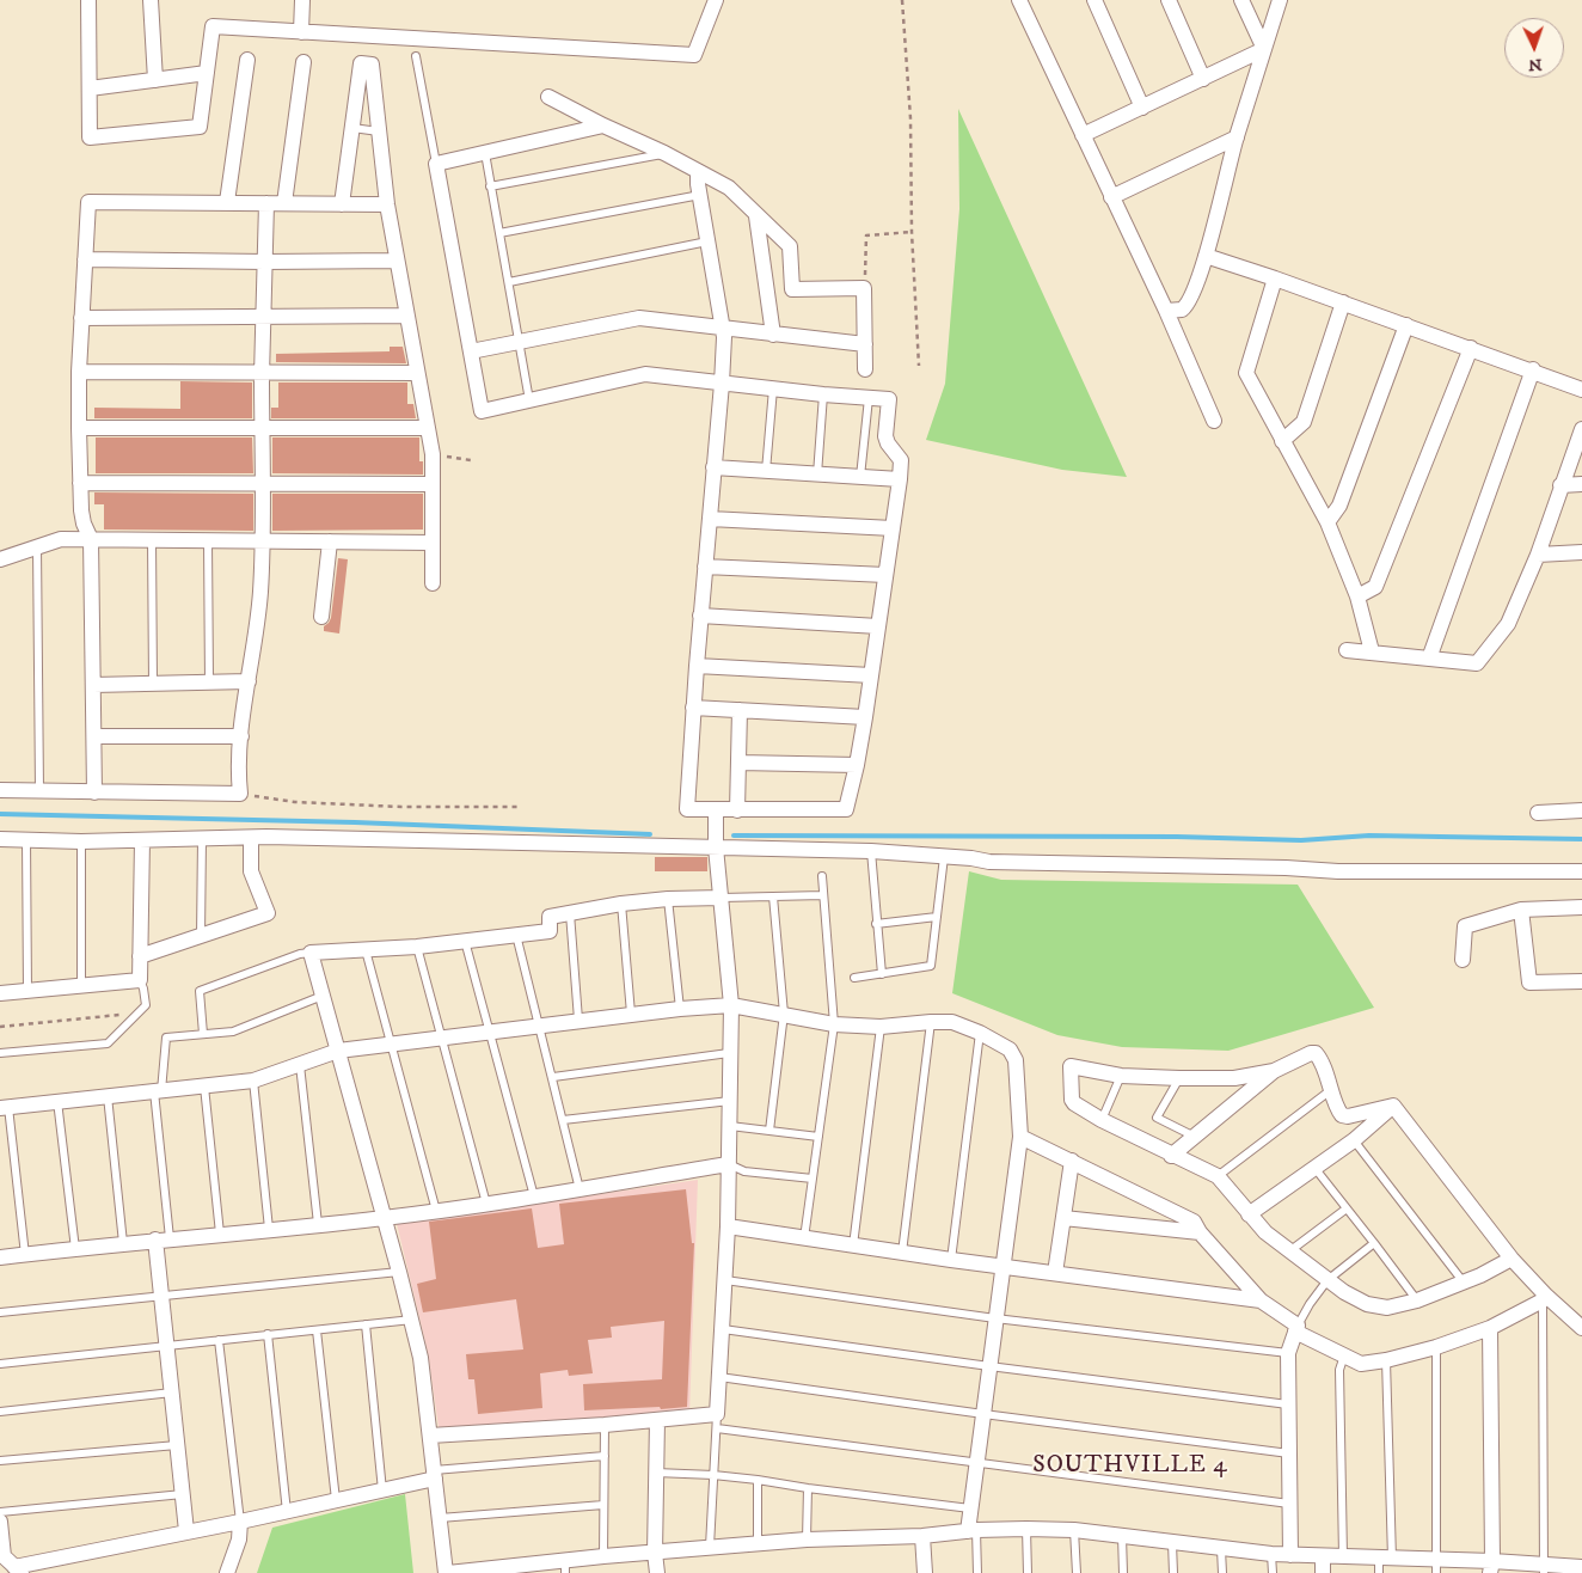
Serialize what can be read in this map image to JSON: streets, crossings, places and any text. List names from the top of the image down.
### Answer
{
  "districts": ["SOUTHVILLE 4"],
  "north": "bottom"
}
